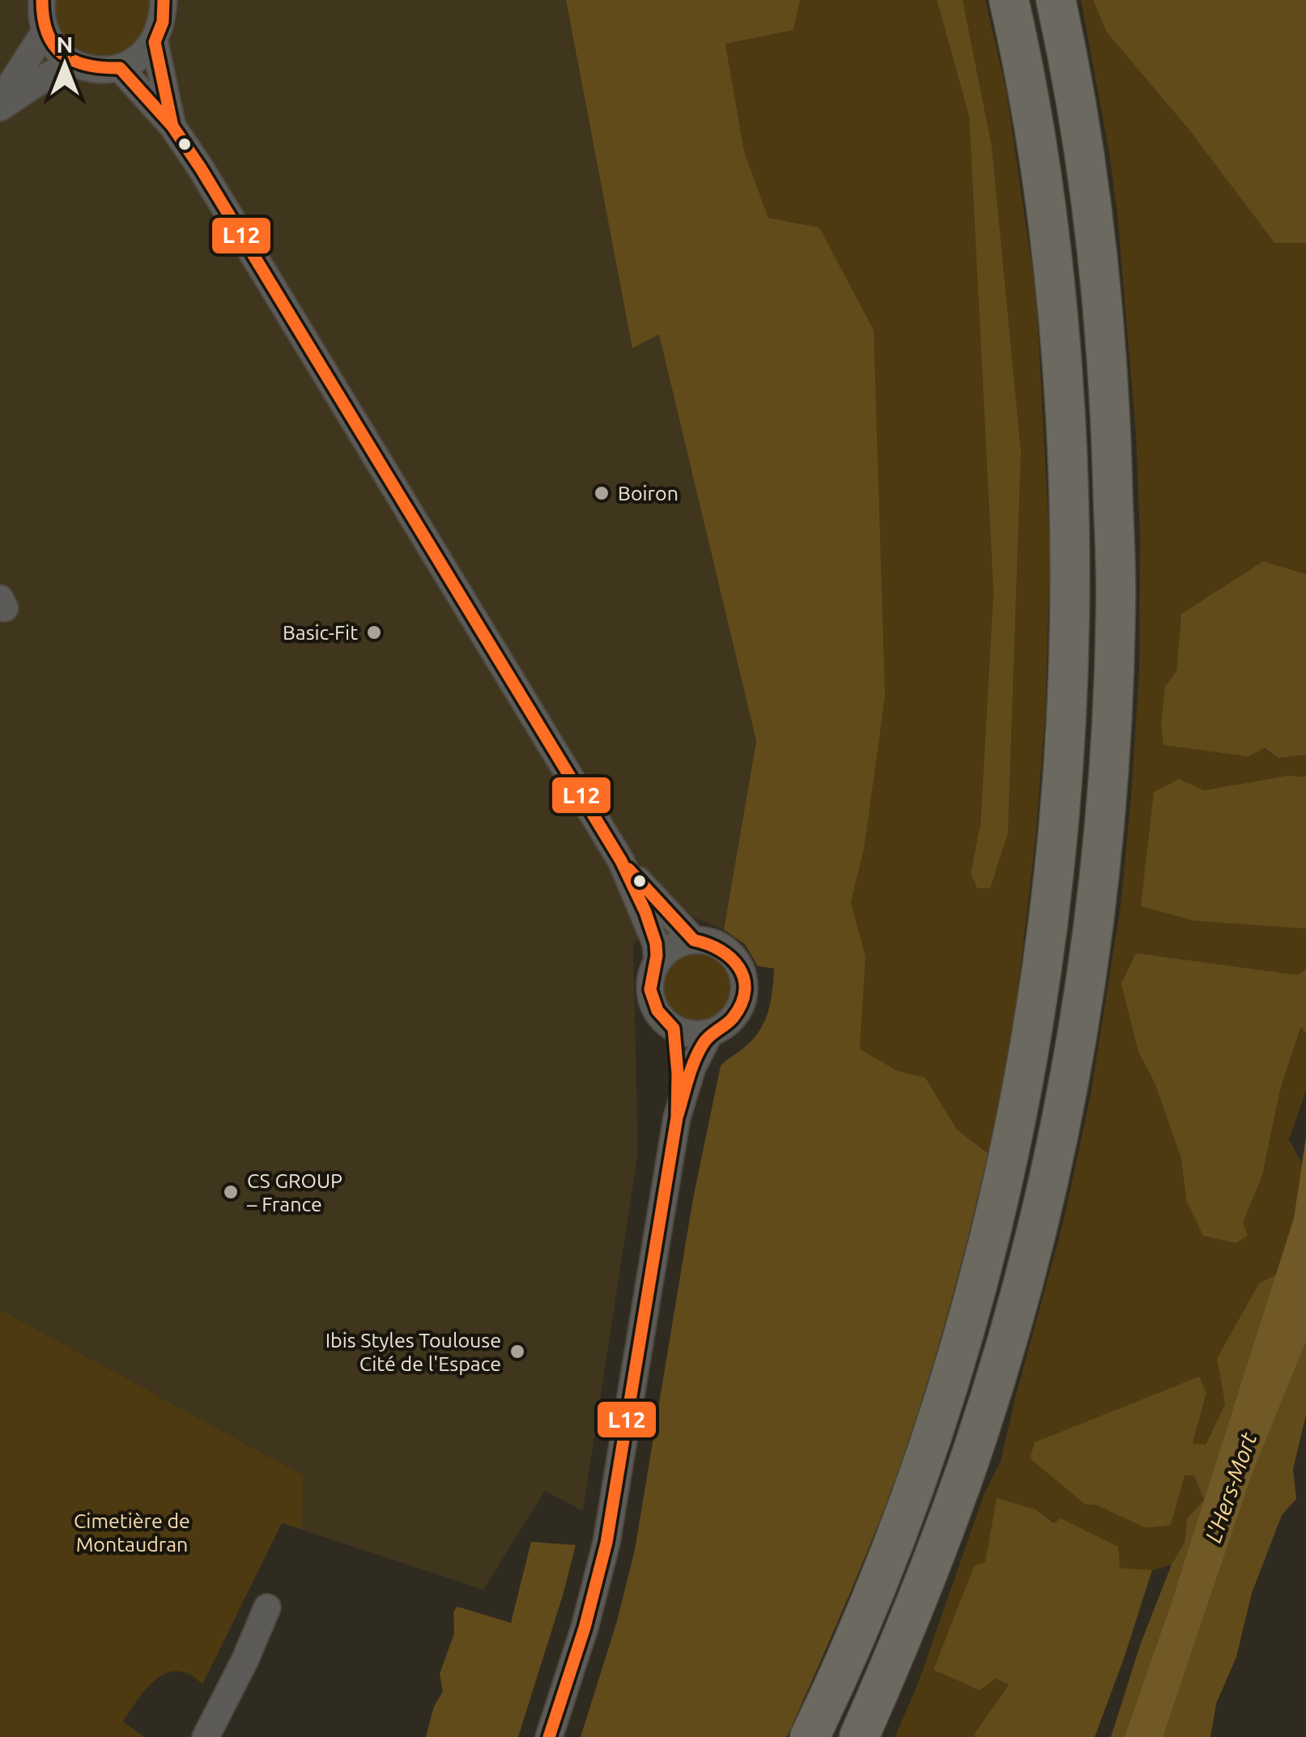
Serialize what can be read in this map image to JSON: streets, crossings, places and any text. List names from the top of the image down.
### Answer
{
  "water": ["L'Hers-Mort"],
  "parks": ["Cimetière de Montaudran"],
  "places": [
    "Boiron",
    "Basic-Fit",
    "CS GROUP – France",
    "Ibis Styles Toulouse Cité de l'Espace"
  ],
  "lines": ["transit line L12"],
  "north": "top"
}
